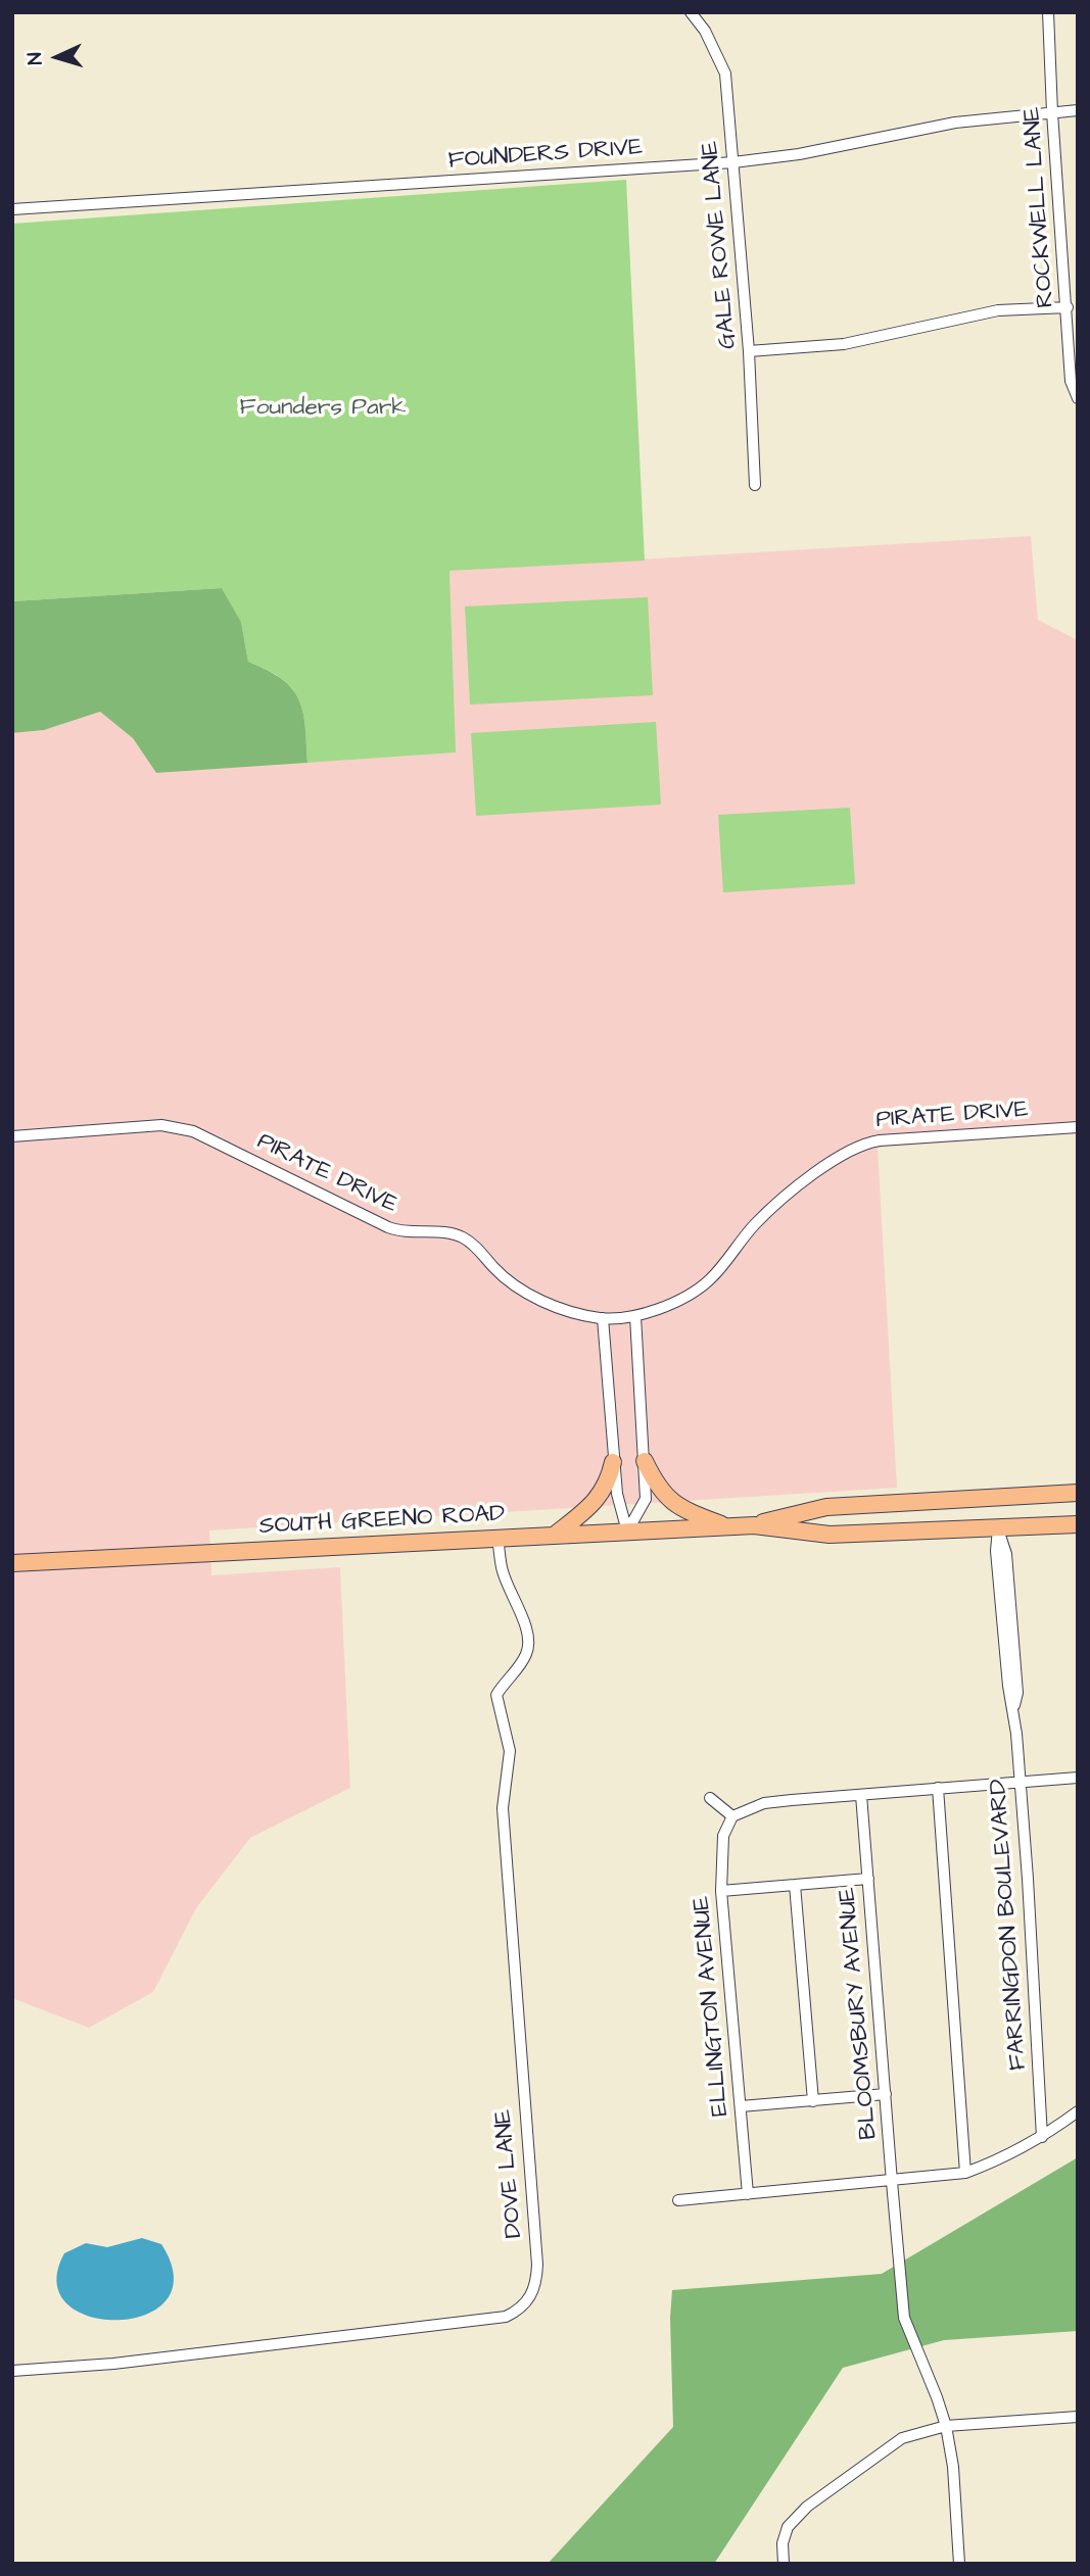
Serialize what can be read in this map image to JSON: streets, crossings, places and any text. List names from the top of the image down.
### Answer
{
  "streets": {
    "main road": ["SOUTH GREENO ROAD"],
    "street": [
      "FOUNDERS DRIVE",
      "ROCKWELL LANE",
      "GALE ROWE LANE",
      "PIRATE DRIVE",
      "FARRINGDON BOULEVARD",
      "ELLINGTON AVENUE",
      "BLOOMSBURY AVENUE",
      "DOVE LANE"
    ]
  },
  "crossings": [
    ["FOUNDERS DRIVE", "ROCKWELL LANE"],
    ["FOUNDERS DRIVE", "GALE ROWE LANE"],
    ["SOUTH GREENO ROAD", "FARRINGDON BOULEVARD"],
    ["SOUTH GREENO ROAD", "DOVE LANE"]
  ],
  "parks": ["Founders Park"],
  "north": "left"
}
